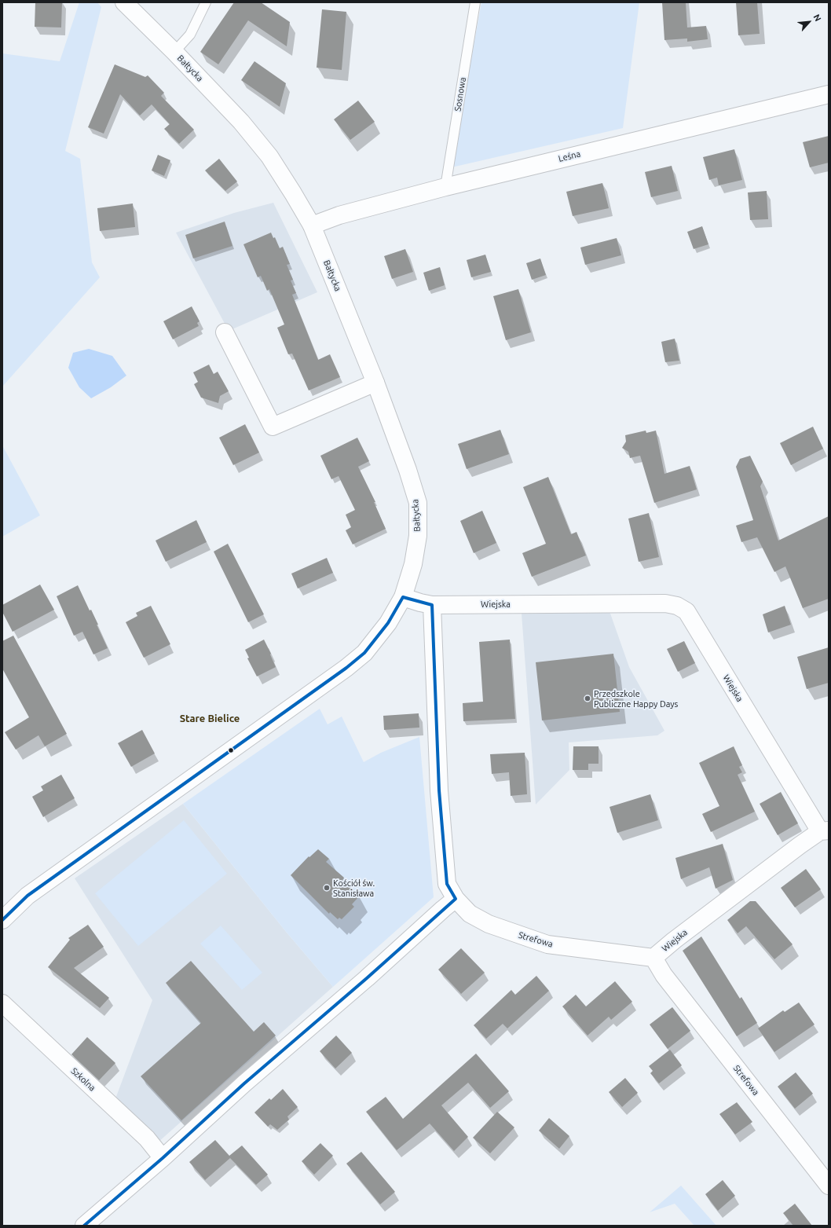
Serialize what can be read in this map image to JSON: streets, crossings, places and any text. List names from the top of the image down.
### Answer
{
  "streets": {
    "street": [
      "Bałtycka",
      "Leśna",
      "Wiejska",
      "Strefowa",
      "Szkolna"
    ],
    "lane": ["Sosnowa"]
  },
  "crossings": [
    ["Bałtycka", "Leśna"],
    ["Bałtycka", "Wiejska"],
    ["Sosnowa", "Leśna"],
    ["Wiejska", "Strefowa"]
  ],
  "districts": ["Stare Bielice"],
  "places": ["Przedszkole Publiczne Happy Days", "Kościół św. Stanisława"],
  "north": "top right"
}
